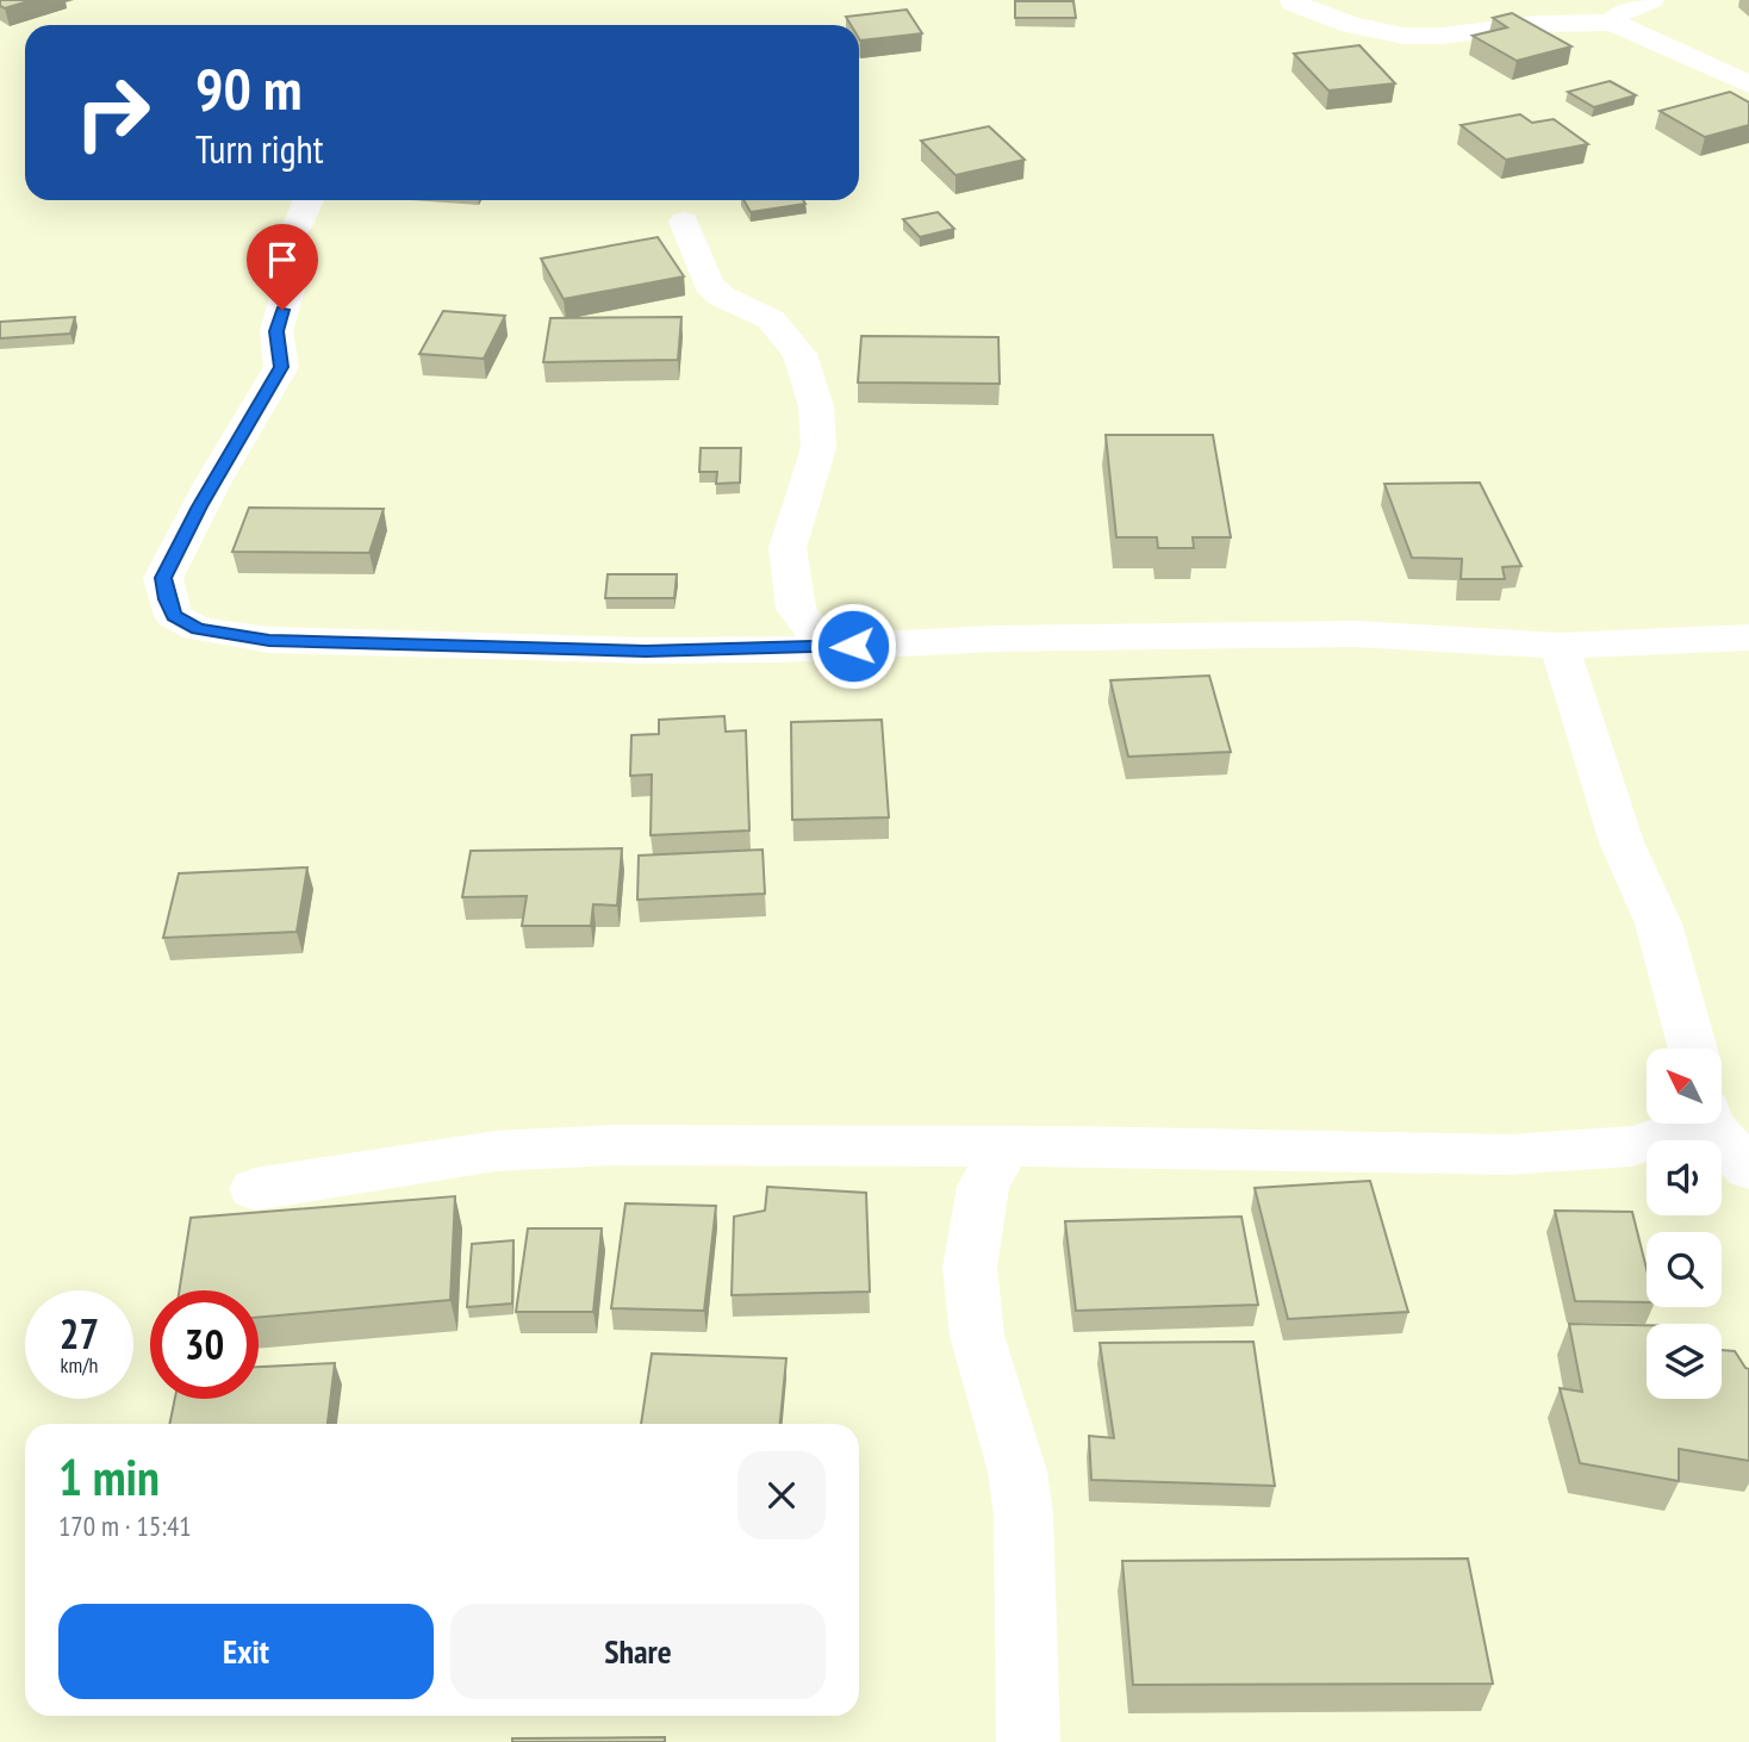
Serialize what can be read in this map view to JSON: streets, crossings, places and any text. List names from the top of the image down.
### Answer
{
  "north": "top left",
  "page": {
    "turn": ["90 m", "Turn right"],
    "speed": "27 km/h",
    "limit": "30",
    "heading": ["1 min", "170 m · 15:41"],
    "buttons": ["Exit", "Share"]
  }
}
